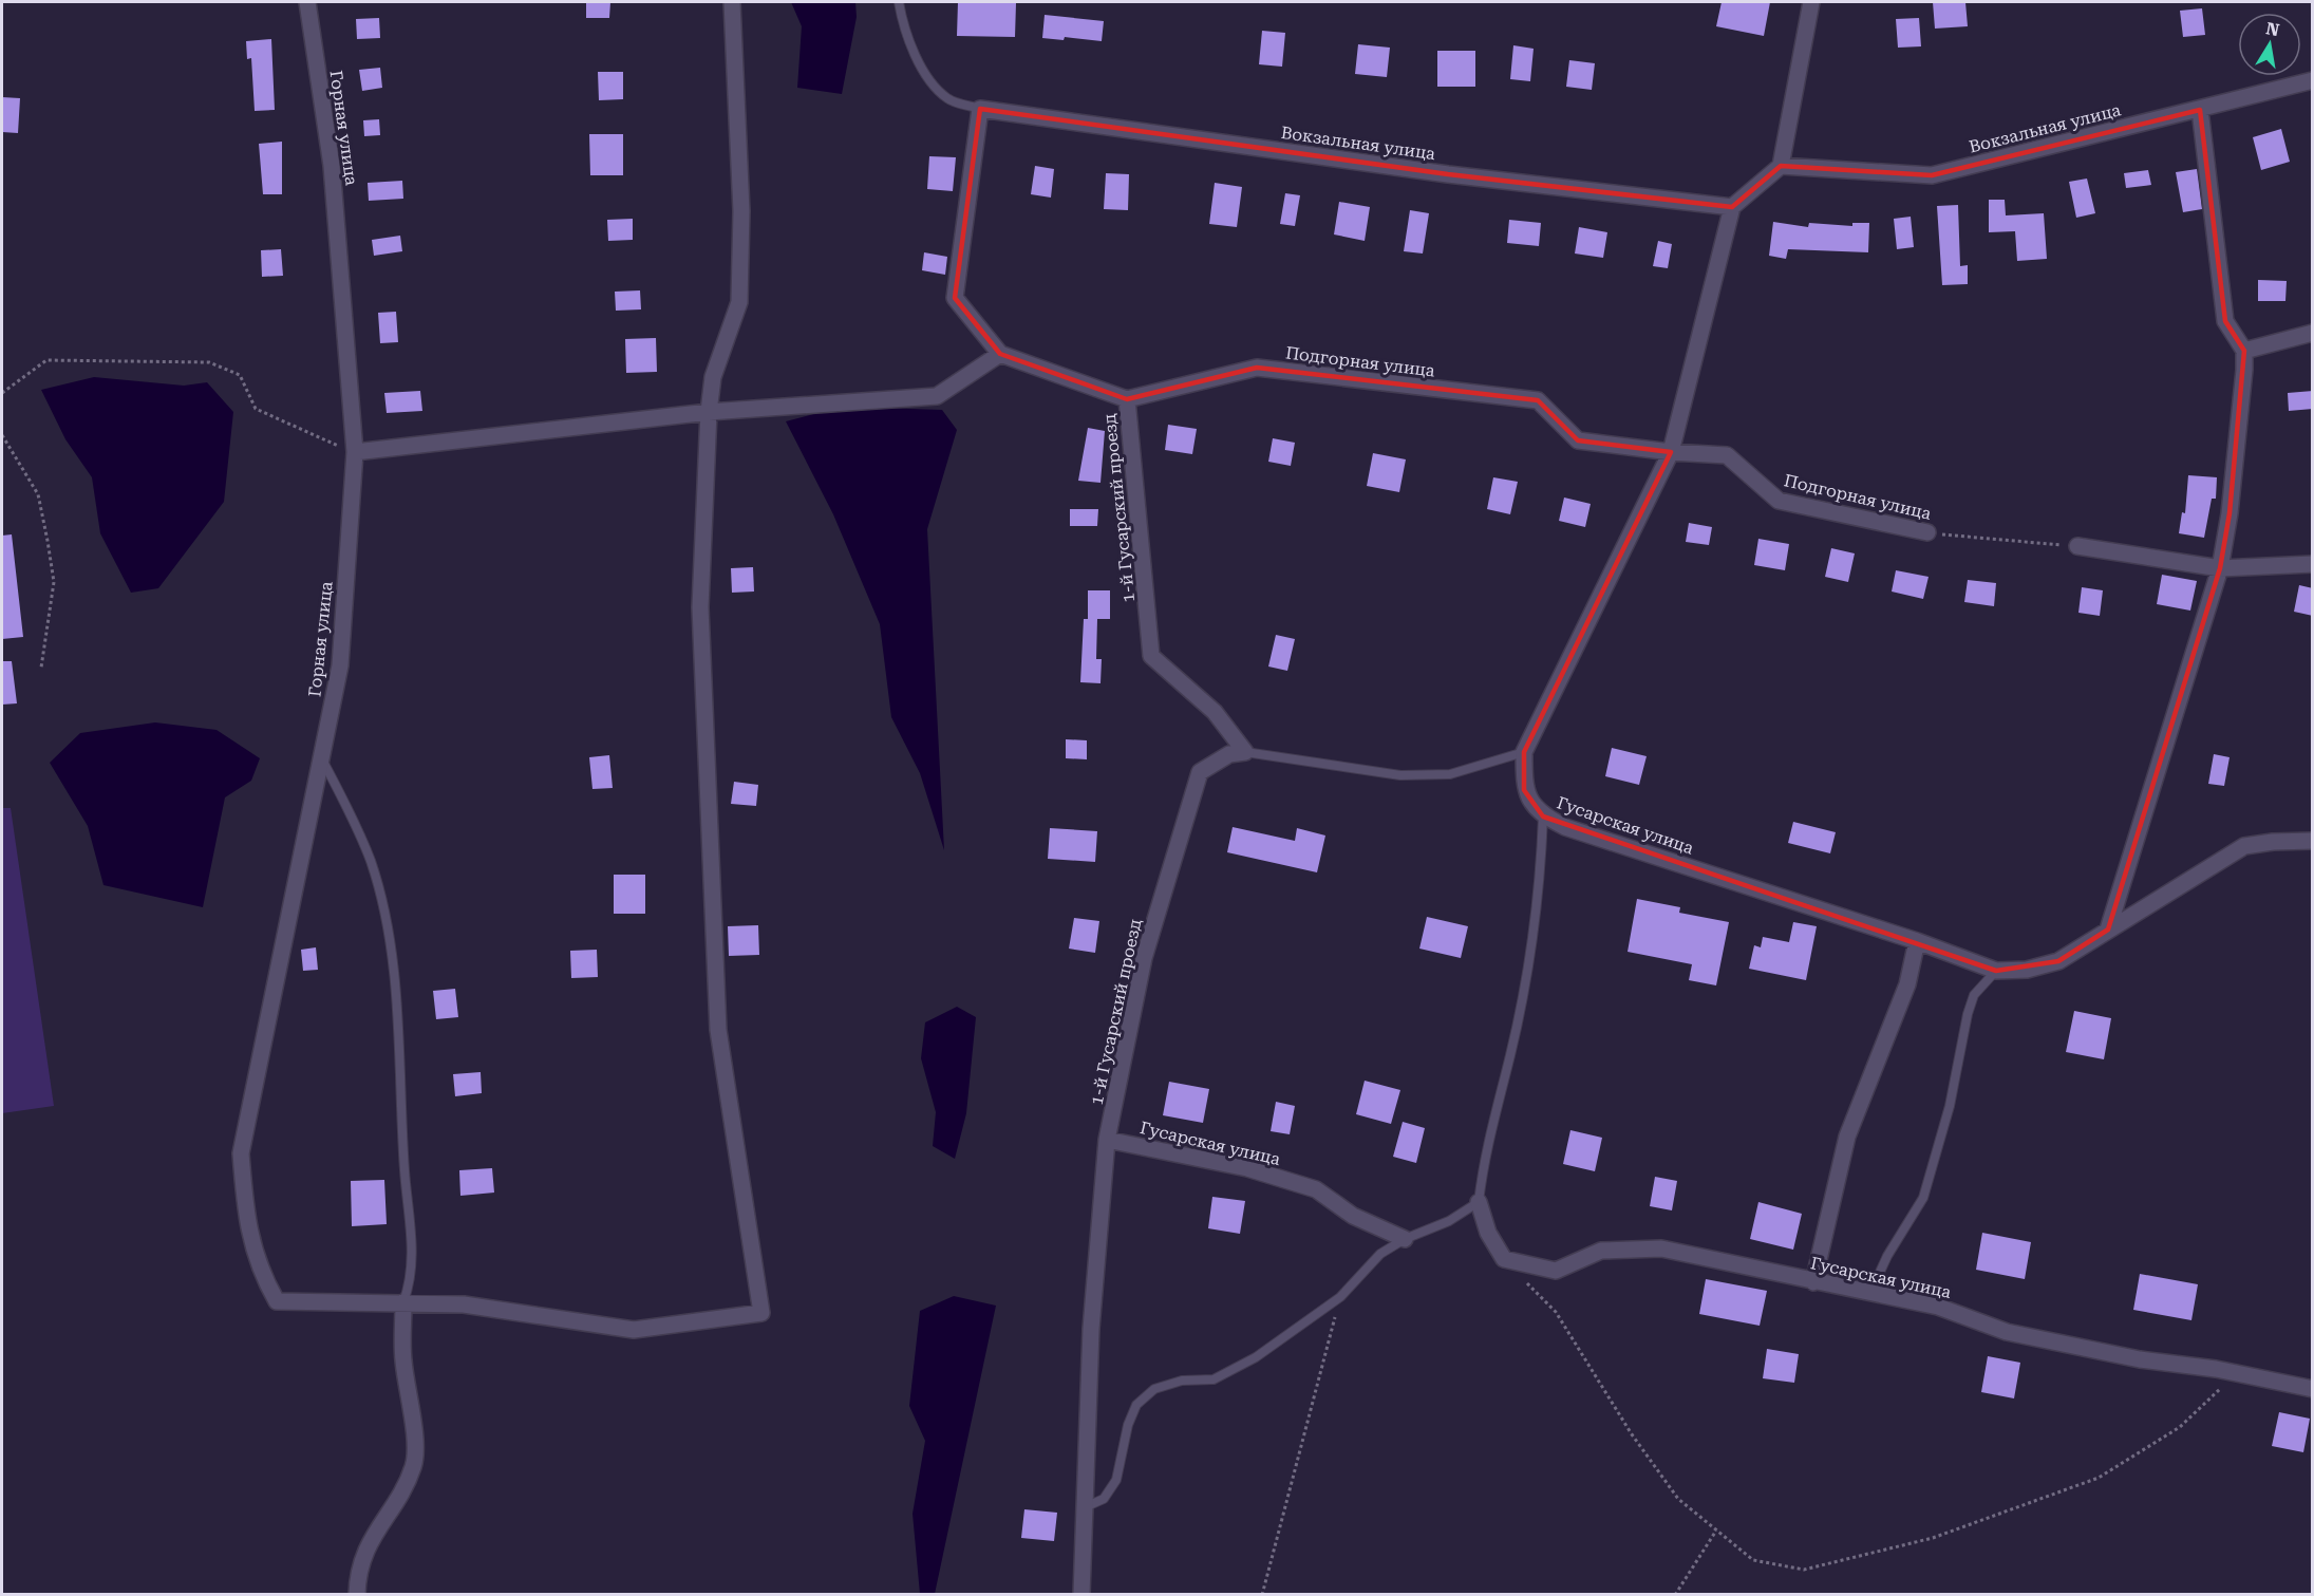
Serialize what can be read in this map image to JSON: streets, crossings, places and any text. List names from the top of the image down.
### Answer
{
  "streets": {
    "street": [
      "Горная улица",
      "Вокзальная улица",
      "Подгорная улица",
      "1-й Гусарский проезд",
      "Гусарская улица"
    ]
  },
  "crossings": [
    ["Подгорная улица", "1-й Гусарский проезд"],
    ["1-й Гусарский проезд", "Гусарская улица"]
  ],
  "north": "top"
}
